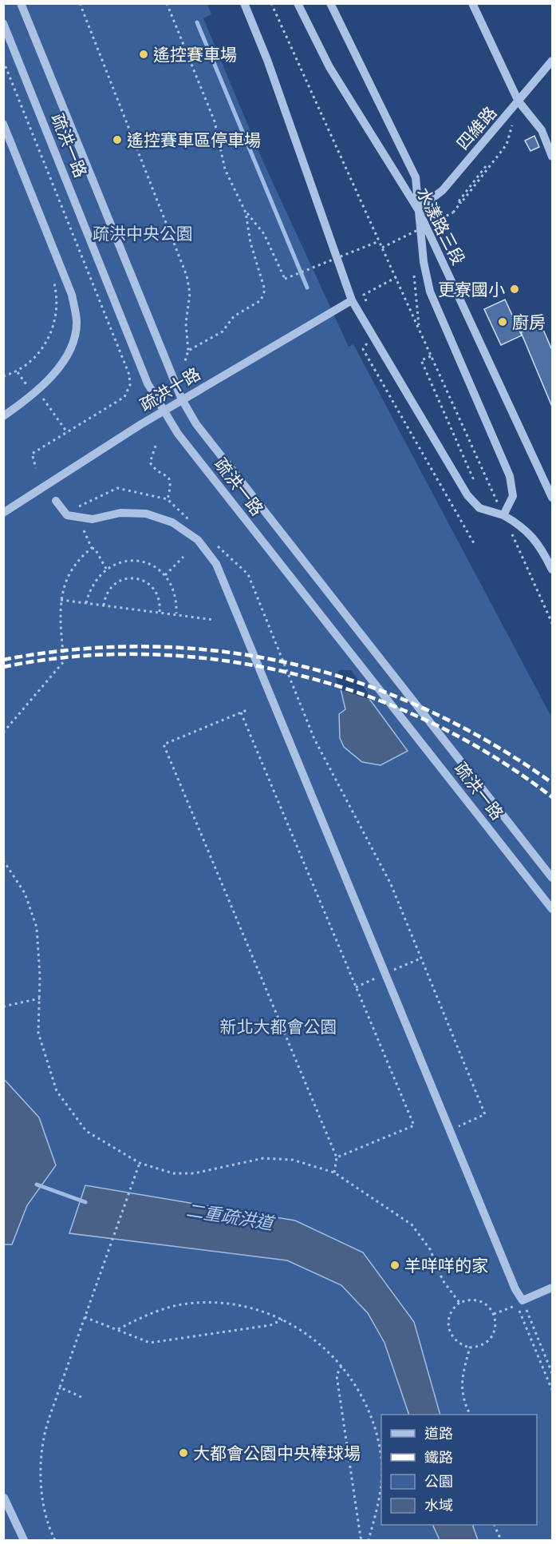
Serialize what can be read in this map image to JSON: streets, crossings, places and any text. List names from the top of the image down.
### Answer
{
  "streets": {
    "street": [
      "四維路",
      "疏洪一路",
      "水漾路三段",
      "疏洪十路"
    ]
  },
  "crossings": [
    ["四維路", "水漾路三段"],
    ["疏洪一路", "疏洪十路"]
  ],
  "water": ["二重疏洪道"],
  "parks": ["疏洪中央公園", "新北大都會公園"],
  "places": [
    "遙控賽車場",
    "遙控賽車區停車場",
    "更寮國小",
    "廚房",
    "羊咩咩的家",
    "大都會公園中央棒球場"
  ],
  "legend": [
    "道路",
    "鐵路",
    "公園",
    "水域"
  ]
}
